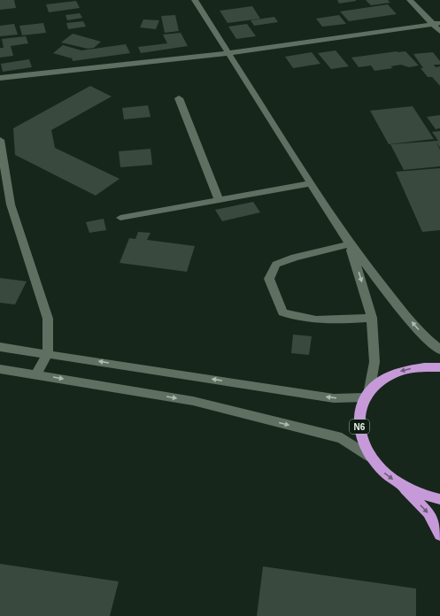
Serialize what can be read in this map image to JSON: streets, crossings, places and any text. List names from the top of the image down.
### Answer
{
  "streets": {
    "highway": ["N6"]
  }
}
